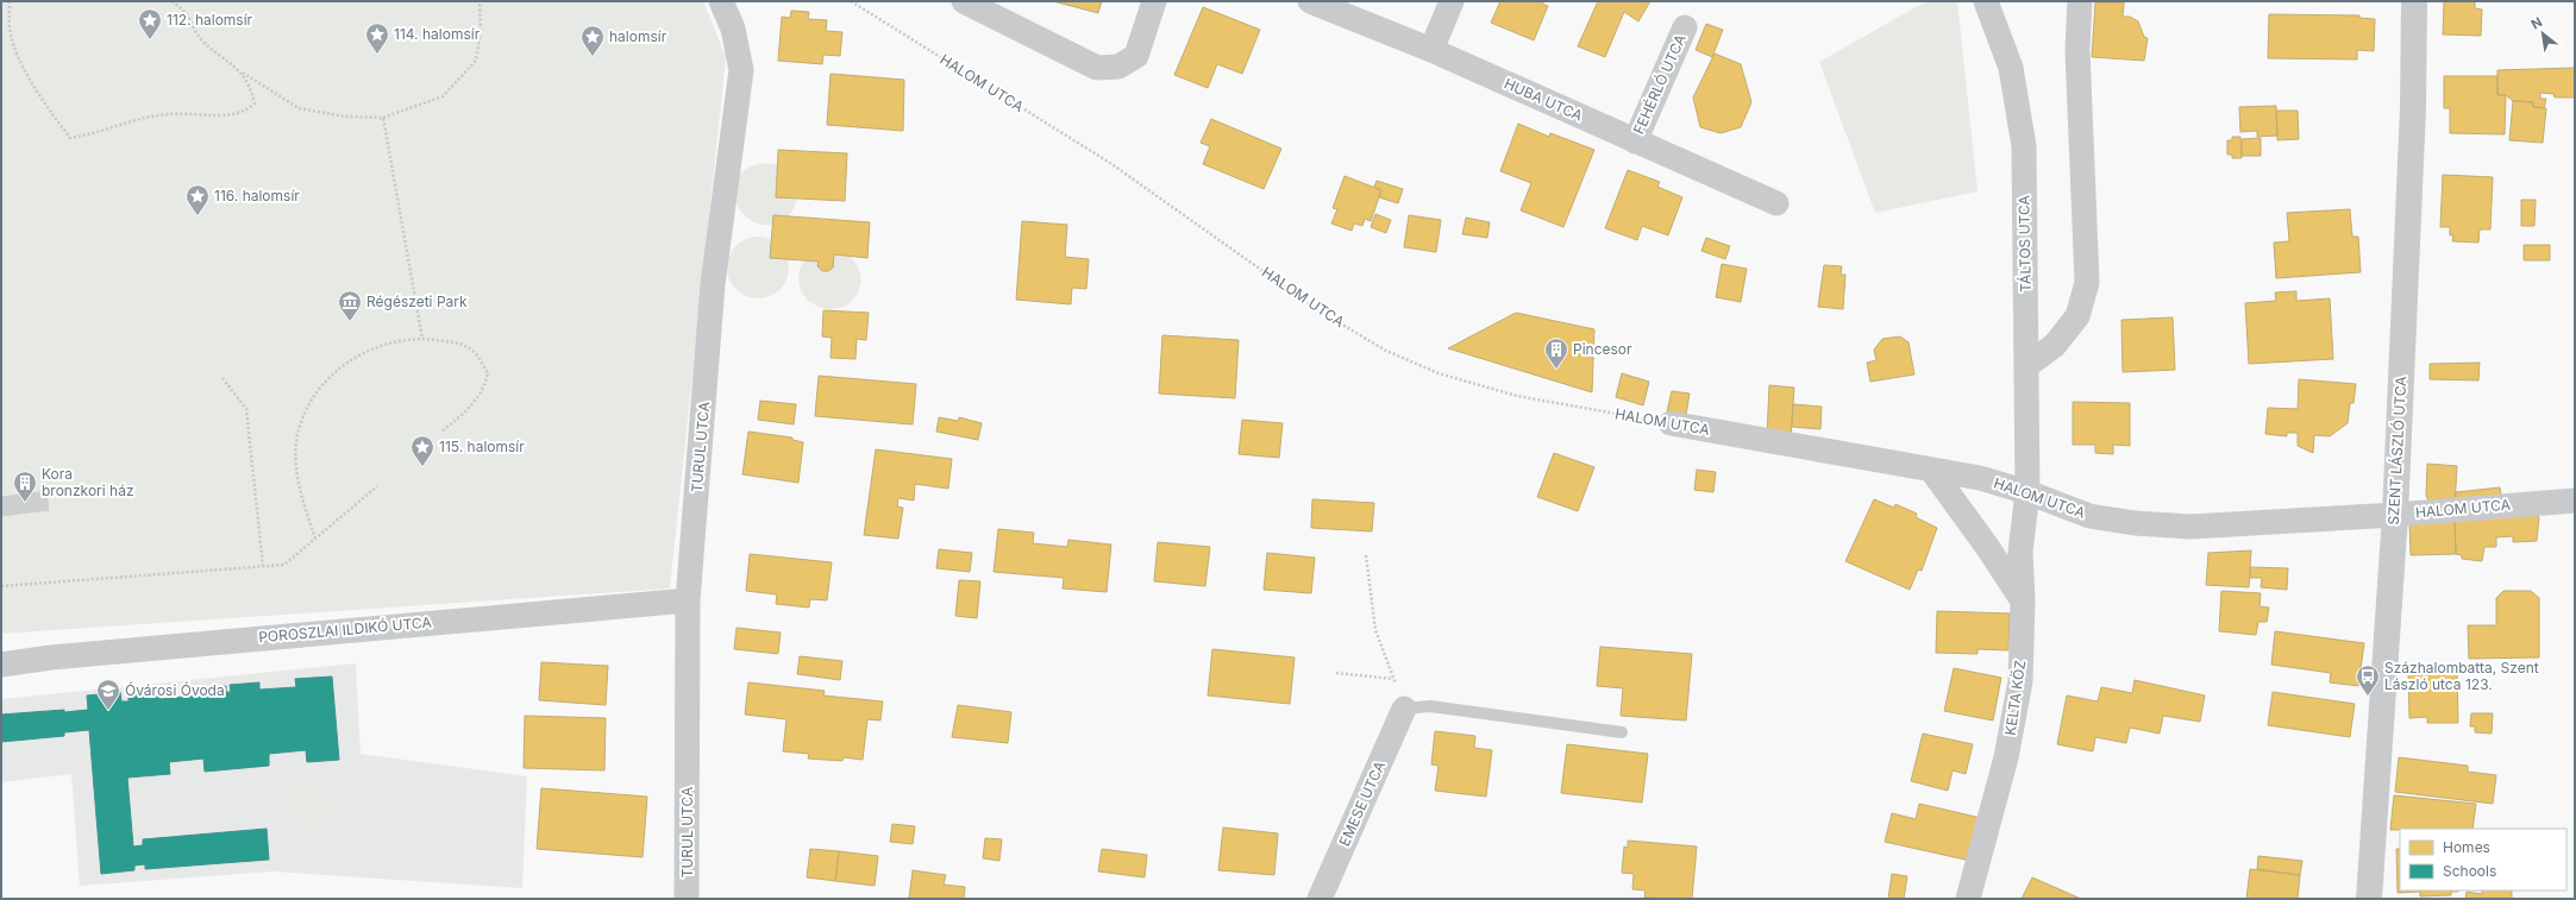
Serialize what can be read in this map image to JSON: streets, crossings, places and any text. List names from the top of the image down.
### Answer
{
  "streets": {
    "street": [
      "HALOM UTCA",
      "FEHÉRLÓ UTCA",
      "HUBA UTCA",
      "TÁLTOS UTCA",
      "TURUL UTCA",
      "SZENT LÁSZLÓ UTCA",
      "POROSZLAI ILDIKÓ UTCA",
      "KELTA KÖZ",
      "EMESE UTCA"
    ]
  },
  "crossings": [
    ["HALOM UTCA", "TÁLTOS UTCA"],
    ["HALOM UTCA", "SZENT LÁSZLÓ UTCA"],
    ["HALOM UTCA", "KELTA KÖZ"],
    ["FEHÉRLÓ UTCA", "HUBA UTCA"],
    ["TÁLTOS UTCA", "KELTA KÖZ"],
    ["TURUL UTCA", "POROSZLAI ILDIKÓ UTCA"]
  ],
  "places": {
    "place": [
      "112. halomsír",
      "114. halomsír",
      "halomsír",
      "116. halomsír",
      "115. halomsír"
    ],
    "museum": ["Régészeti Park"],
    "building": ["Pincesor", "Kora bronzkori ház"],
    "bus stop": ["Százhalombatta, Szent László utca 123."],
    "school or university": ["Óvárosi Óvoda"]
  },
  "legend": ["Homes", "Schools"],
  "north": "top left"
}
